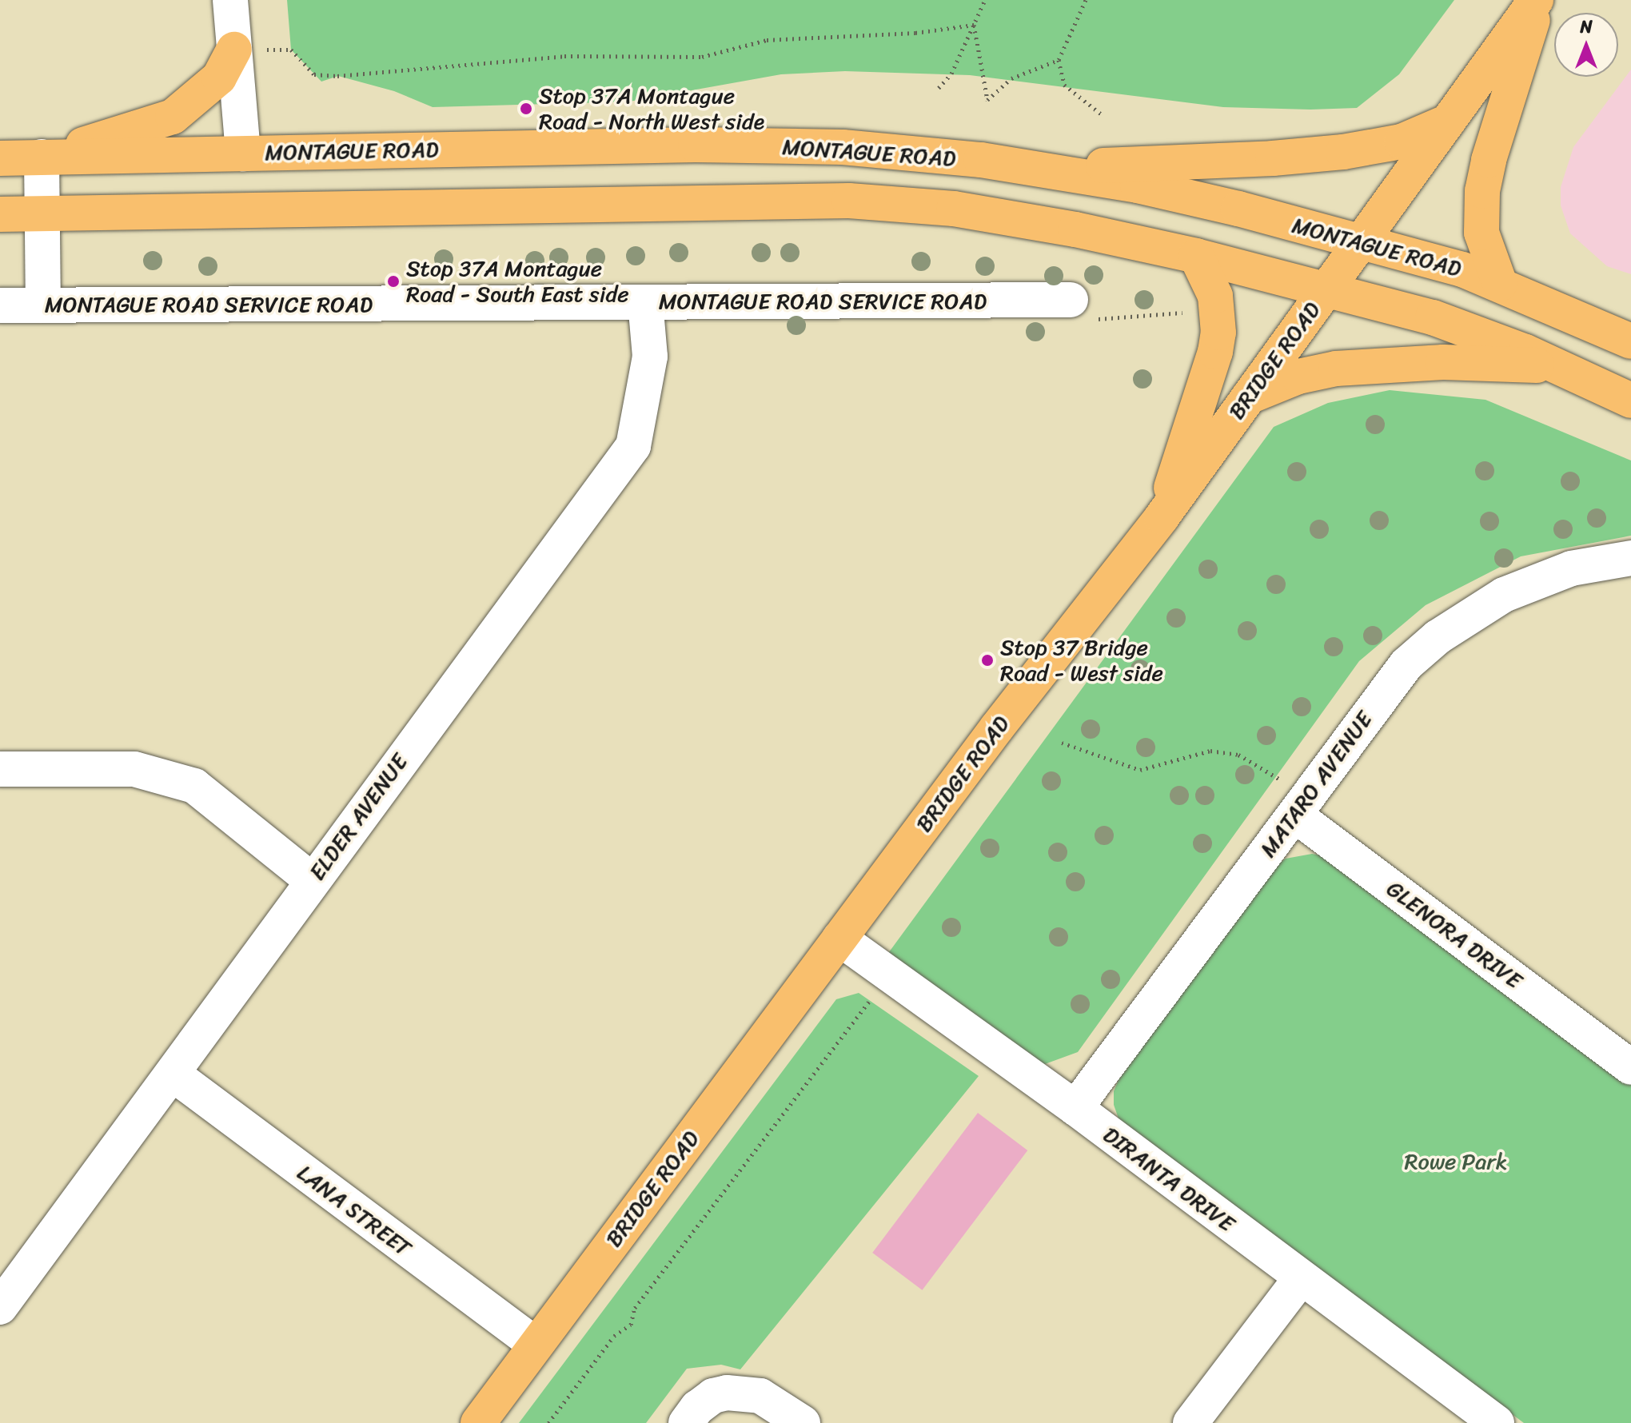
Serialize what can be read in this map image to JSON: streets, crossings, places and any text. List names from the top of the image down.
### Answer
{
  "streets": {
    "main road": ["MONTAGUE ROAD", "BRIDGE ROAD"],
    "street": [
      "MONTAGUE ROAD SERVICE ROAD",
      "MATARO AVENUE",
      "ELDER AVENUE",
      "GLENORA DRIVE",
      "DIRANTA DRIVE",
      "LANA STREET"
    ]
  },
  "crossings": [
    ["MONTAGUE ROAD", "BRIDGE ROAD"],
    ["MONTAGUE ROAD SERVICE ROAD", "ELDER AVENUE"],
    ["BRIDGE ROAD", "DIRANTA DRIVE"],
    ["BRIDGE ROAD", "LANA STREET"],
    ["MATARO AVENUE", "GLENORA DRIVE"],
    ["MATARO AVENUE", "DIRANTA DRIVE"],
    ["ELDER AVENUE", "LANA STREET"]
  ],
  "parks": ["Rowe Park"],
  "places": ["Stop 37A Montague Road - North West side", "Stop 37A Montague Road - South East side", "Stop 37 Bridge Road - West side"],
  "north": "top"
}
